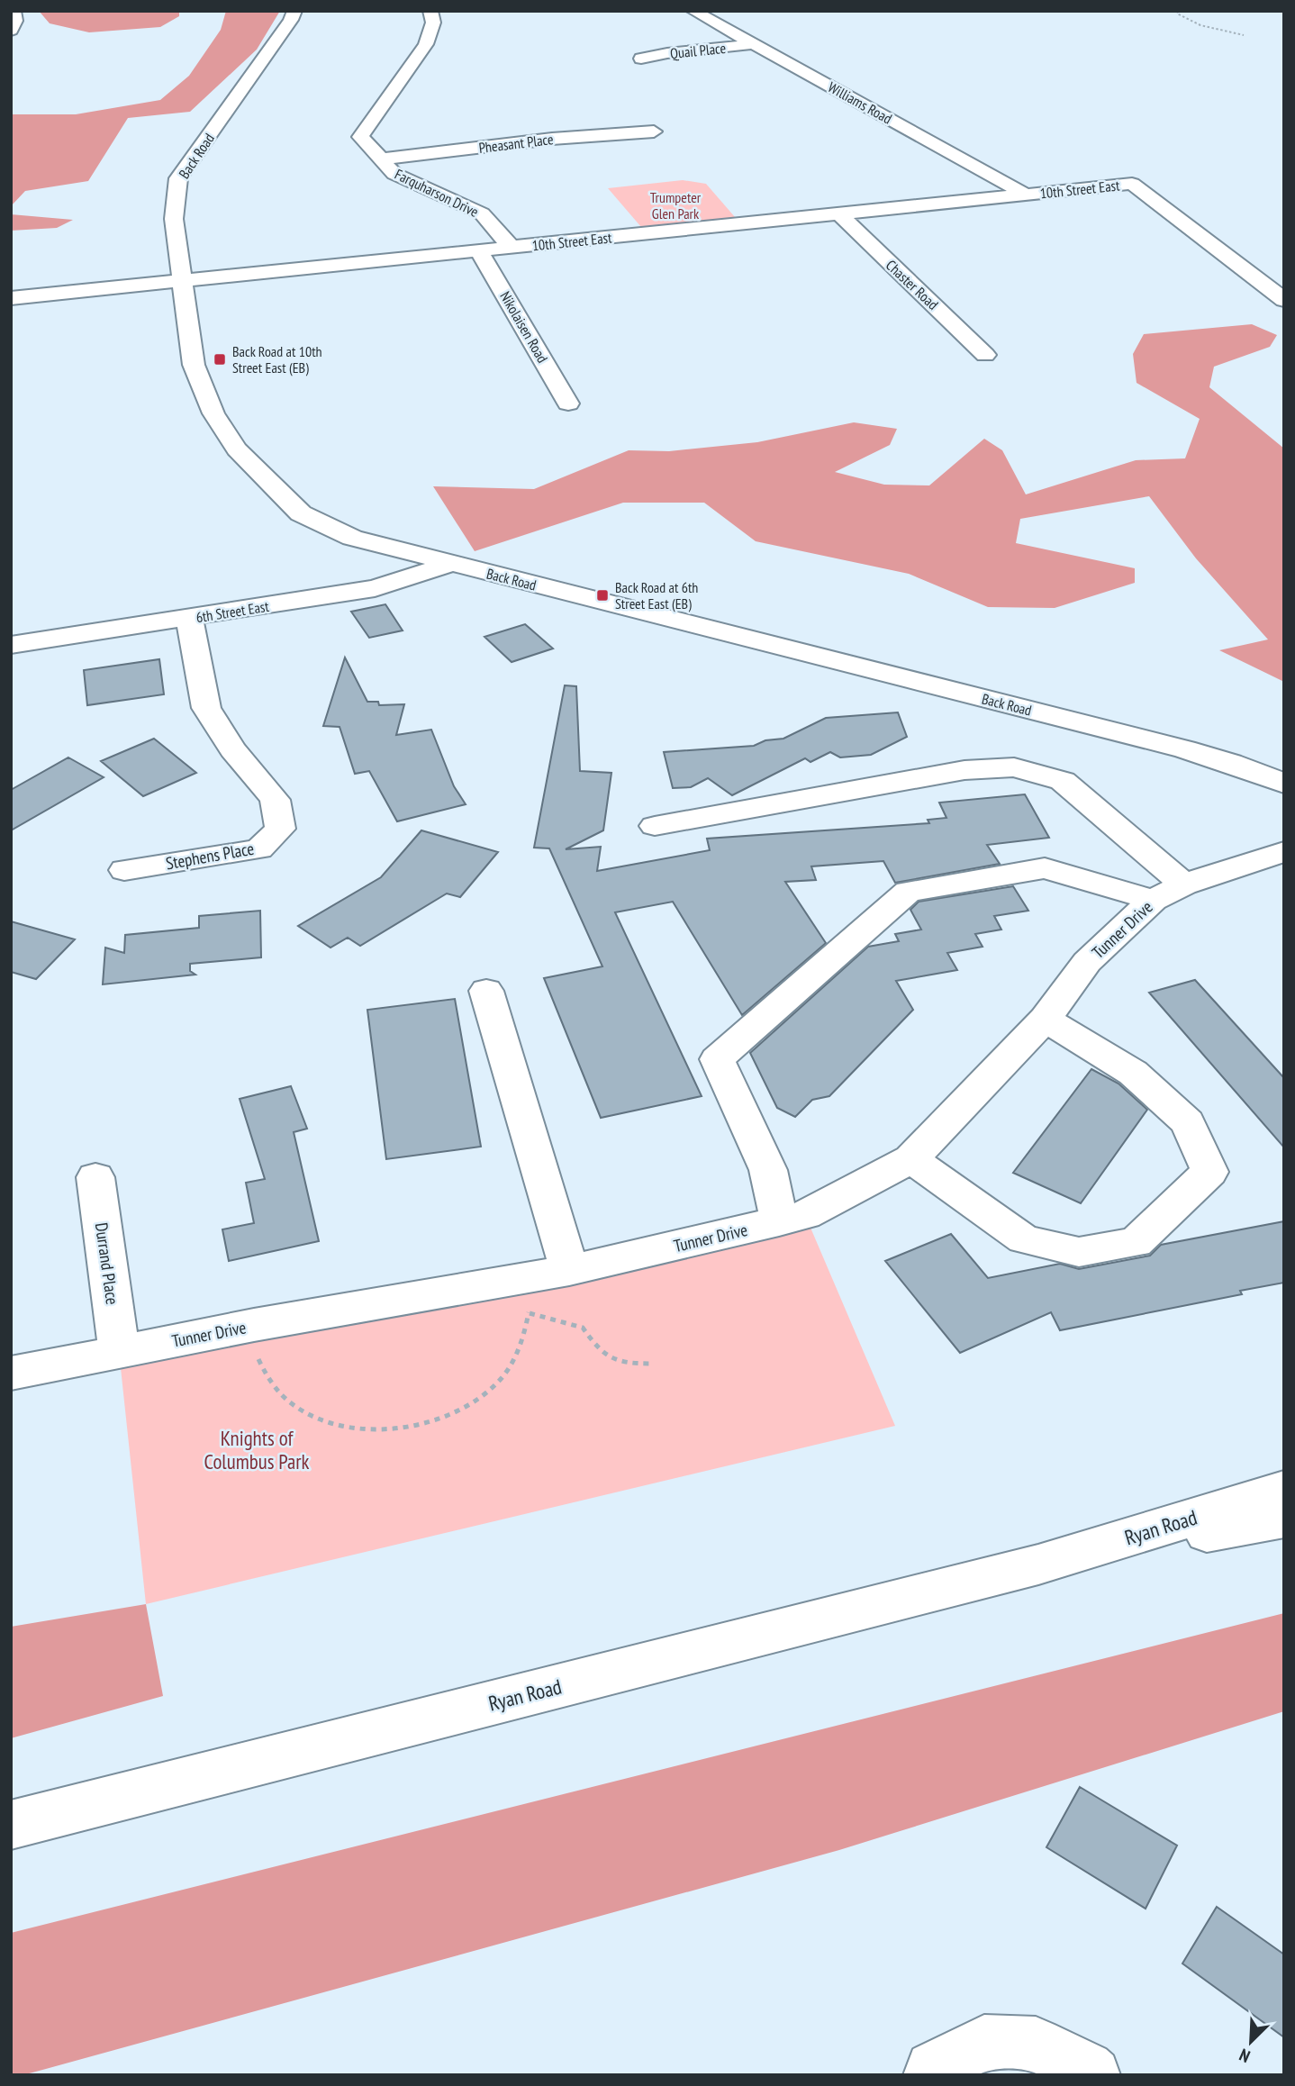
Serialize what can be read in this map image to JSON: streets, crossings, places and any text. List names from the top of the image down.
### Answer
{
  "streets": {
    "street": [
      "Quail Place",
      "Williams Road",
      "Pheasant Place",
      "Back Road",
      "10th Street East",
      "Farquharson Drive",
      "Chaster Road",
      "Nikolaisen Road",
      "6th Street East",
      "Stephens Place",
      "Tunner Drive",
      "Durrand Place",
      "Ryan Road"
    ]
  },
  "crossings": [
    ["Quail Place", "Williams Road"],
    ["Williams Road", "10th Street East"],
    ["Pheasant Place", "Farquharson Drive"],
    ["Back Road", "10th Street East"],
    ["Back Road", "6th Street East"],
    ["10th Street East", "Farquharson Drive"],
    ["10th Street East", "Chaster Road"],
    ["10th Street East", "Nikolaisen Road"],
    ["6th Street East", "Stephens Place"],
    ["Tunner Drive", "Durrand Place"]
  ],
  "parks": ["Trumpeter Glen Park", "Knights of Columbus Park"],
  "places": {
    "transit": ["Back Road at 10th Street East (EB)", "Back Road at 6th Street East (EB)"]
  },
  "north": "bottom left"
}
